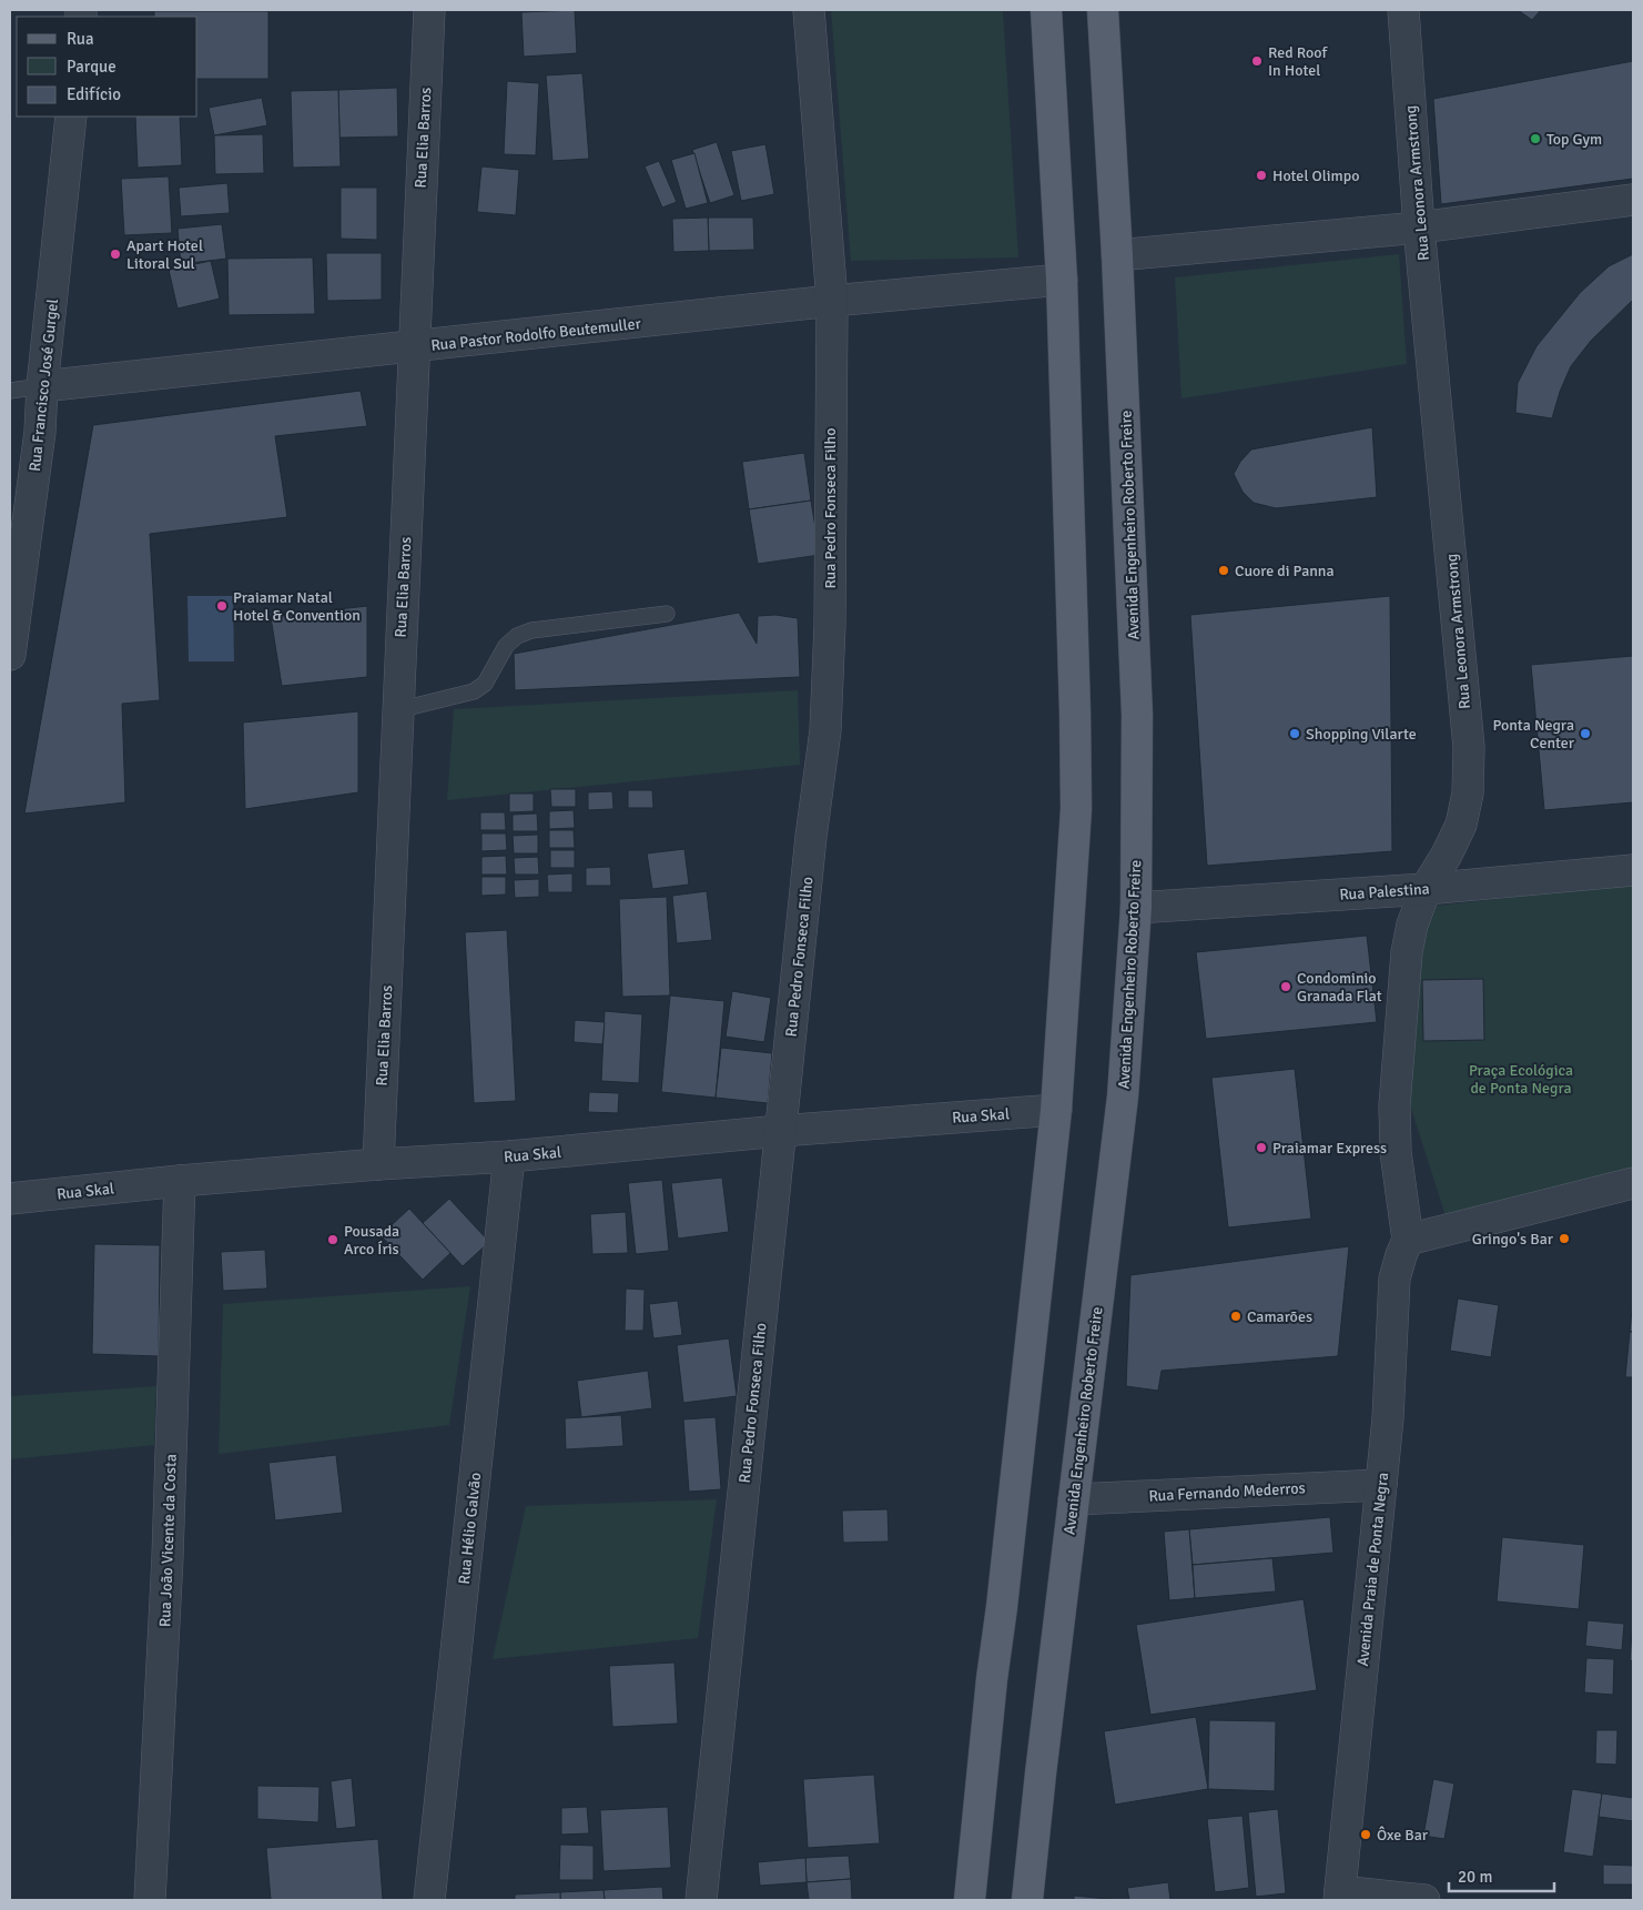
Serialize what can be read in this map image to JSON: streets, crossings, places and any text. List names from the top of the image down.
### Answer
{
  "streets": {
    "main road": ["Avenida Engenheiro Roberto Freire"],
    "street": [
      "Rua Elia Barros",
      "Rua Leonora Armstrong",
      "Rua Pastor Rodolfo Beutemuller",
      "Rua Francisco José Gurgel",
      "Rua Pedro Fonseca Filho",
      "Rua Palestina",
      "Rua Skal",
      "Rua Fernando Mederros",
      "Rua Hélio Galvão",
      "Rua João Vicente da Costa",
      "Avenida Praia de Ponta Negra"
    ]
  },
  "crossings": [
    ["Rua Elia Barros", "Rua Pastor Rodolfo Beutemuller"],
    ["Rua Elia Barros", "Rua Skal"],
    ["Rua Leonora Armstrong", "Rua Palestina"],
    ["Rua Leonora Armstrong", "Avenida Praia de Ponta Negra"],
    ["Rua Pastor Rodolfo Beutemuller", "Rua Francisco José Gurgel"],
    ["Rua Pastor Rodolfo Beutemuller", "Rua Pedro Fonseca Filho"],
    ["Rua Pedro Fonseca Filho", "Rua Skal"],
    ["Avenida Engenheiro Roberto Freire", "Rua Palestina"],
    ["Avenida Engenheiro Roberto Freire", "Rua Fernando Mederros"],
    ["Rua Skal", "Rua Hélio Galvão"],
    ["Rua Skal", "Rua João Vicente da Costa"],
    ["Rua Fernando Mederros", "Avenida Praia de Ponta Negra"]
  ],
  "parks": ["Praça Ecológica de Ponta Negra"],
  "places": [
    "Red Roof In Hotel",
    "Top Gym",
    "Hotel Olimpo",
    "Apart Hotel Litoral Sul",
    "Cuore di Panna",
    "Praiamar Natal Hotel & Convention",
    "Shopping Vilarte",
    "Ponta Negra Center",
    "Condominio Granada Flat",
    "Praiamar Express",
    "Gringo's Bar",
    "Pousada Arco Íris",
    "Camarões",
    "Ôxe Bar"
  ],
  "legend": ["Rua", "Parque", "Edifício"],
  "scale_bar": "20 m"
}
